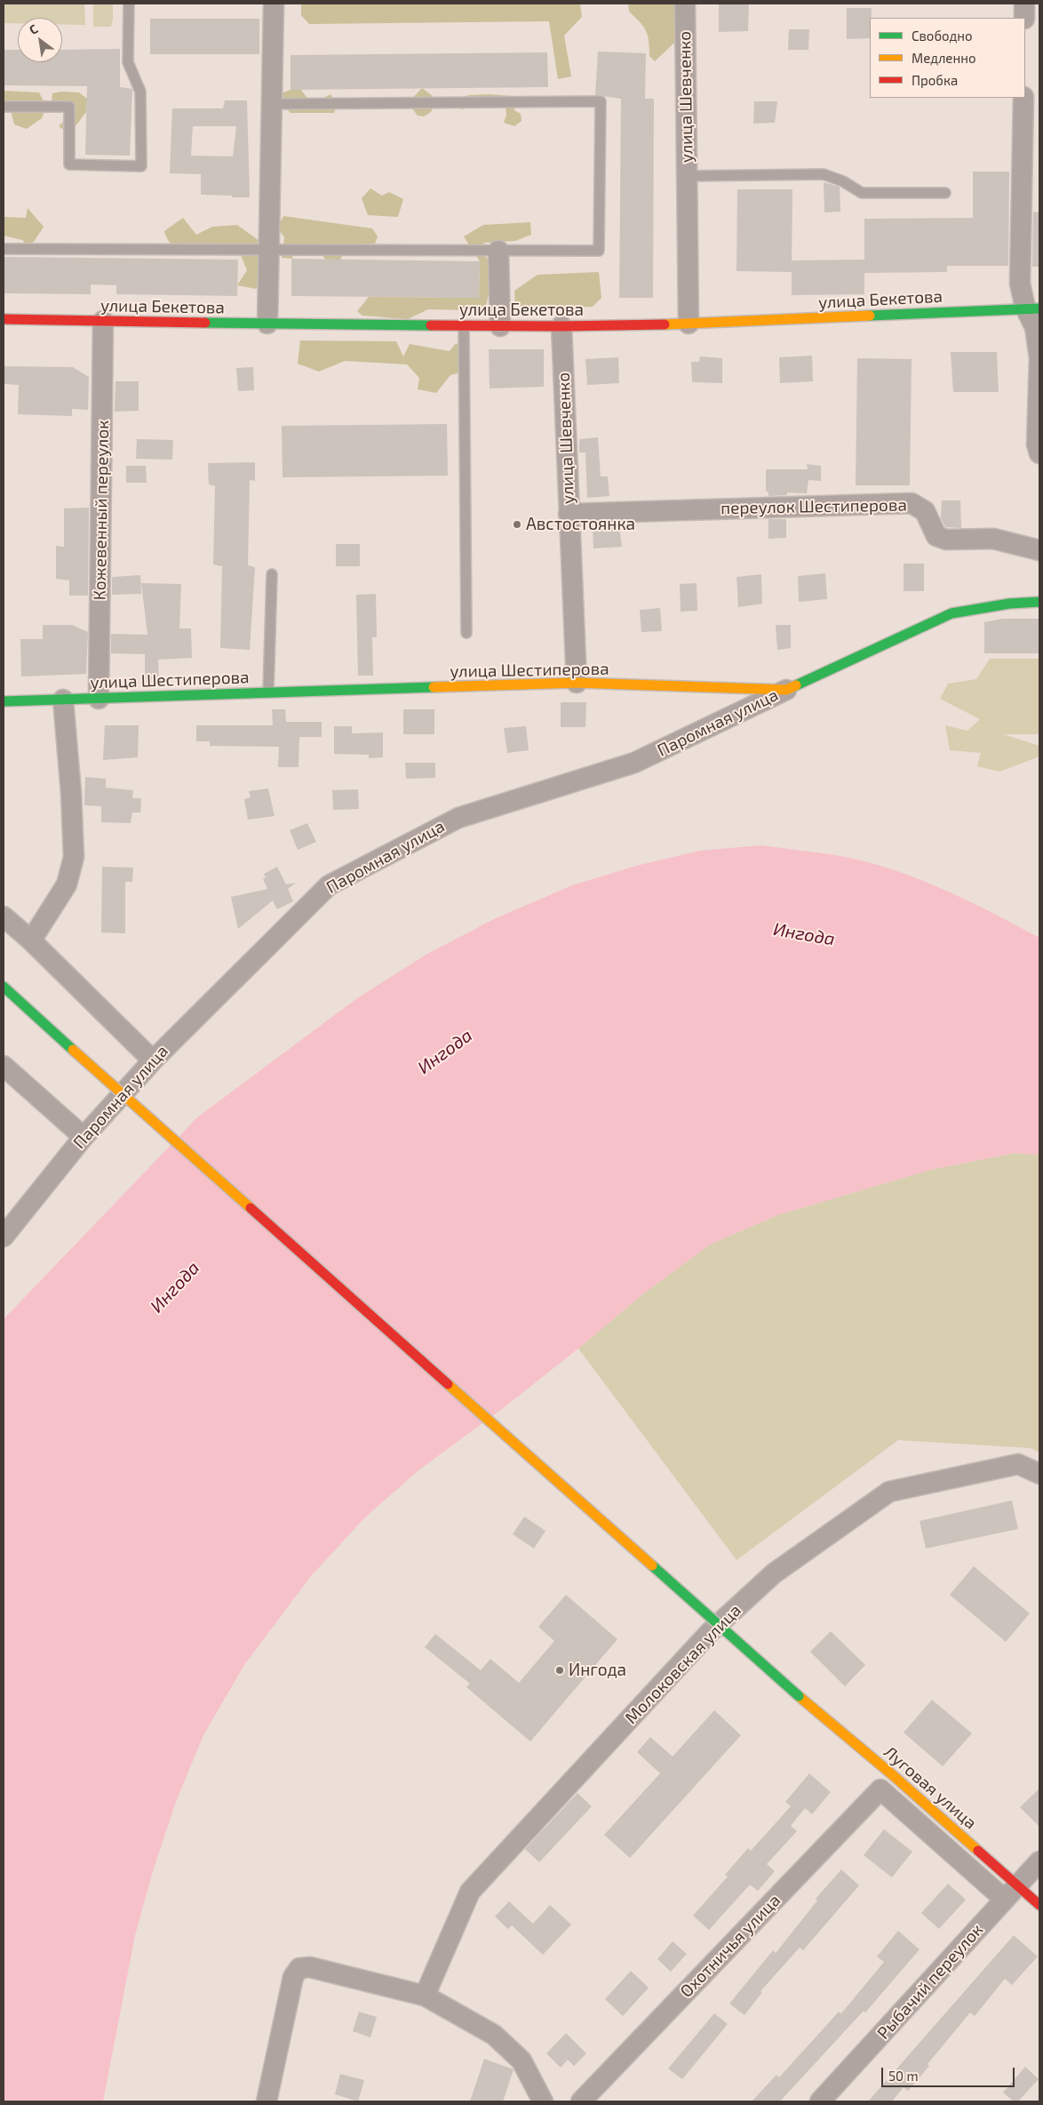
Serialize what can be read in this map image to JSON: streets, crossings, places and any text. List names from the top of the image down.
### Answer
{
  "streets": {
    "street": [
      "улица Шевченко",
      "улица Бекетова",
      "переулок Шестиперова",
      "Кожевенный переулок",
      "улица Шестиперова",
      "Паромная улица",
      "Молоковская улица",
      "Луговая улица",
      "Охотничья улица",
      "Рыбачий переулок"
    ]
  },
  "crossings": [
    ["улица Шевченко", "улица Бекетова"],
    ["улица Шевченко", "переулок Шестиперова"],
    ["улица Шевченко", "улица Шестиперова"],
    ["улица Бекетова", "Кожевенный переулок"],
    ["Кожевенный переулок", "улица Шестиперова"],
    ["улица Шестиперова", "Паромная улица"],
    ["Луговая улица", "Охотничья улица"],
    ["Луговая улица", "Рыбачий переулок"],
    ["Охотничья улица", "Рыбачий переулок"]
  ],
  "water": ["Ингода"],
  "places": ["Австостоянка", "Ингода"],
  "legend": ["Свободно", "Медленно", "Пробка"],
  "scale_bar": "50 m",
  "north": "top left"
}
